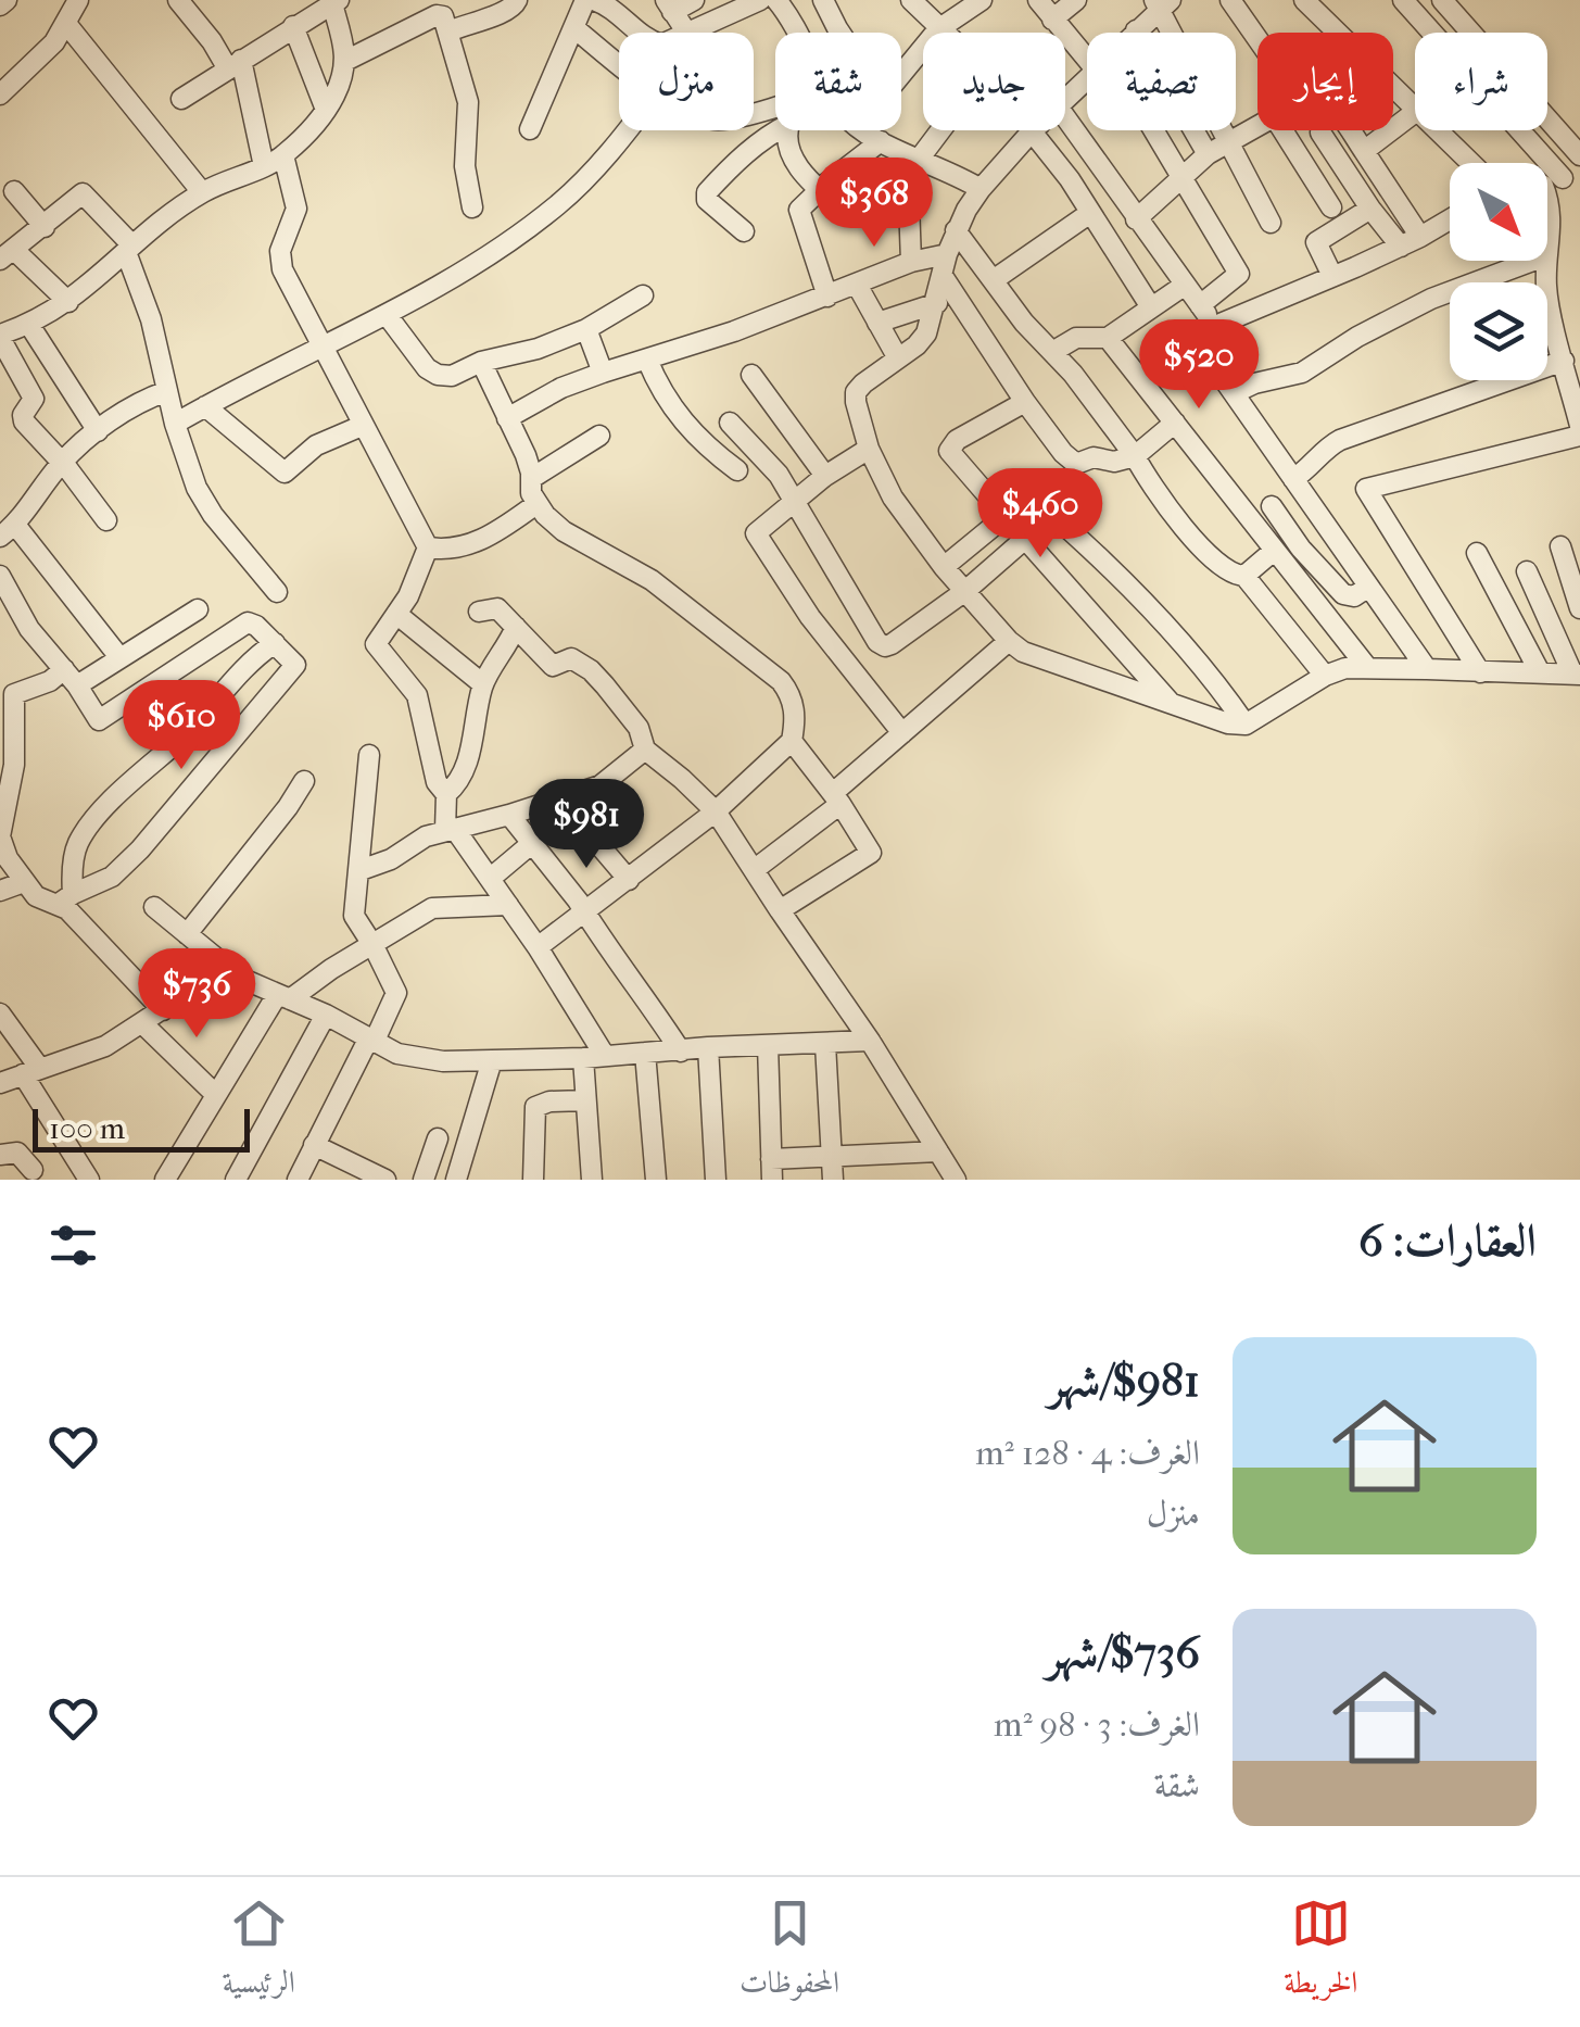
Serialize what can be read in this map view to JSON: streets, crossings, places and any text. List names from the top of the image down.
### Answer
{
  "scale_bar": "100 m",
  "north": "bottom right",
  "page": {
    "chip": [
      "شراء",
      "إيجار",
      "تصفية",
      "جديد",
      "شقة",
      "منزل"
    ],
    "price": [
      "$368",
      "$520",
      "$460",
      "$610",
      "$981",
      "$736"
    ],
    "scale": "100 m",
    "heading": "العقارات: 6",
    "list": [
      {
        "name": "$981/شهر",
        "note": "الغرف: 4 · 128 m² · منزل"
      },
      {
        "name": "$736/شهر",
        "note": "الغرف: 3 · 98 m² · شقة"
      }
    ],
    "tabs": ["الخريطة", "المحفوظات", "الرئيسية"]
  }
}
